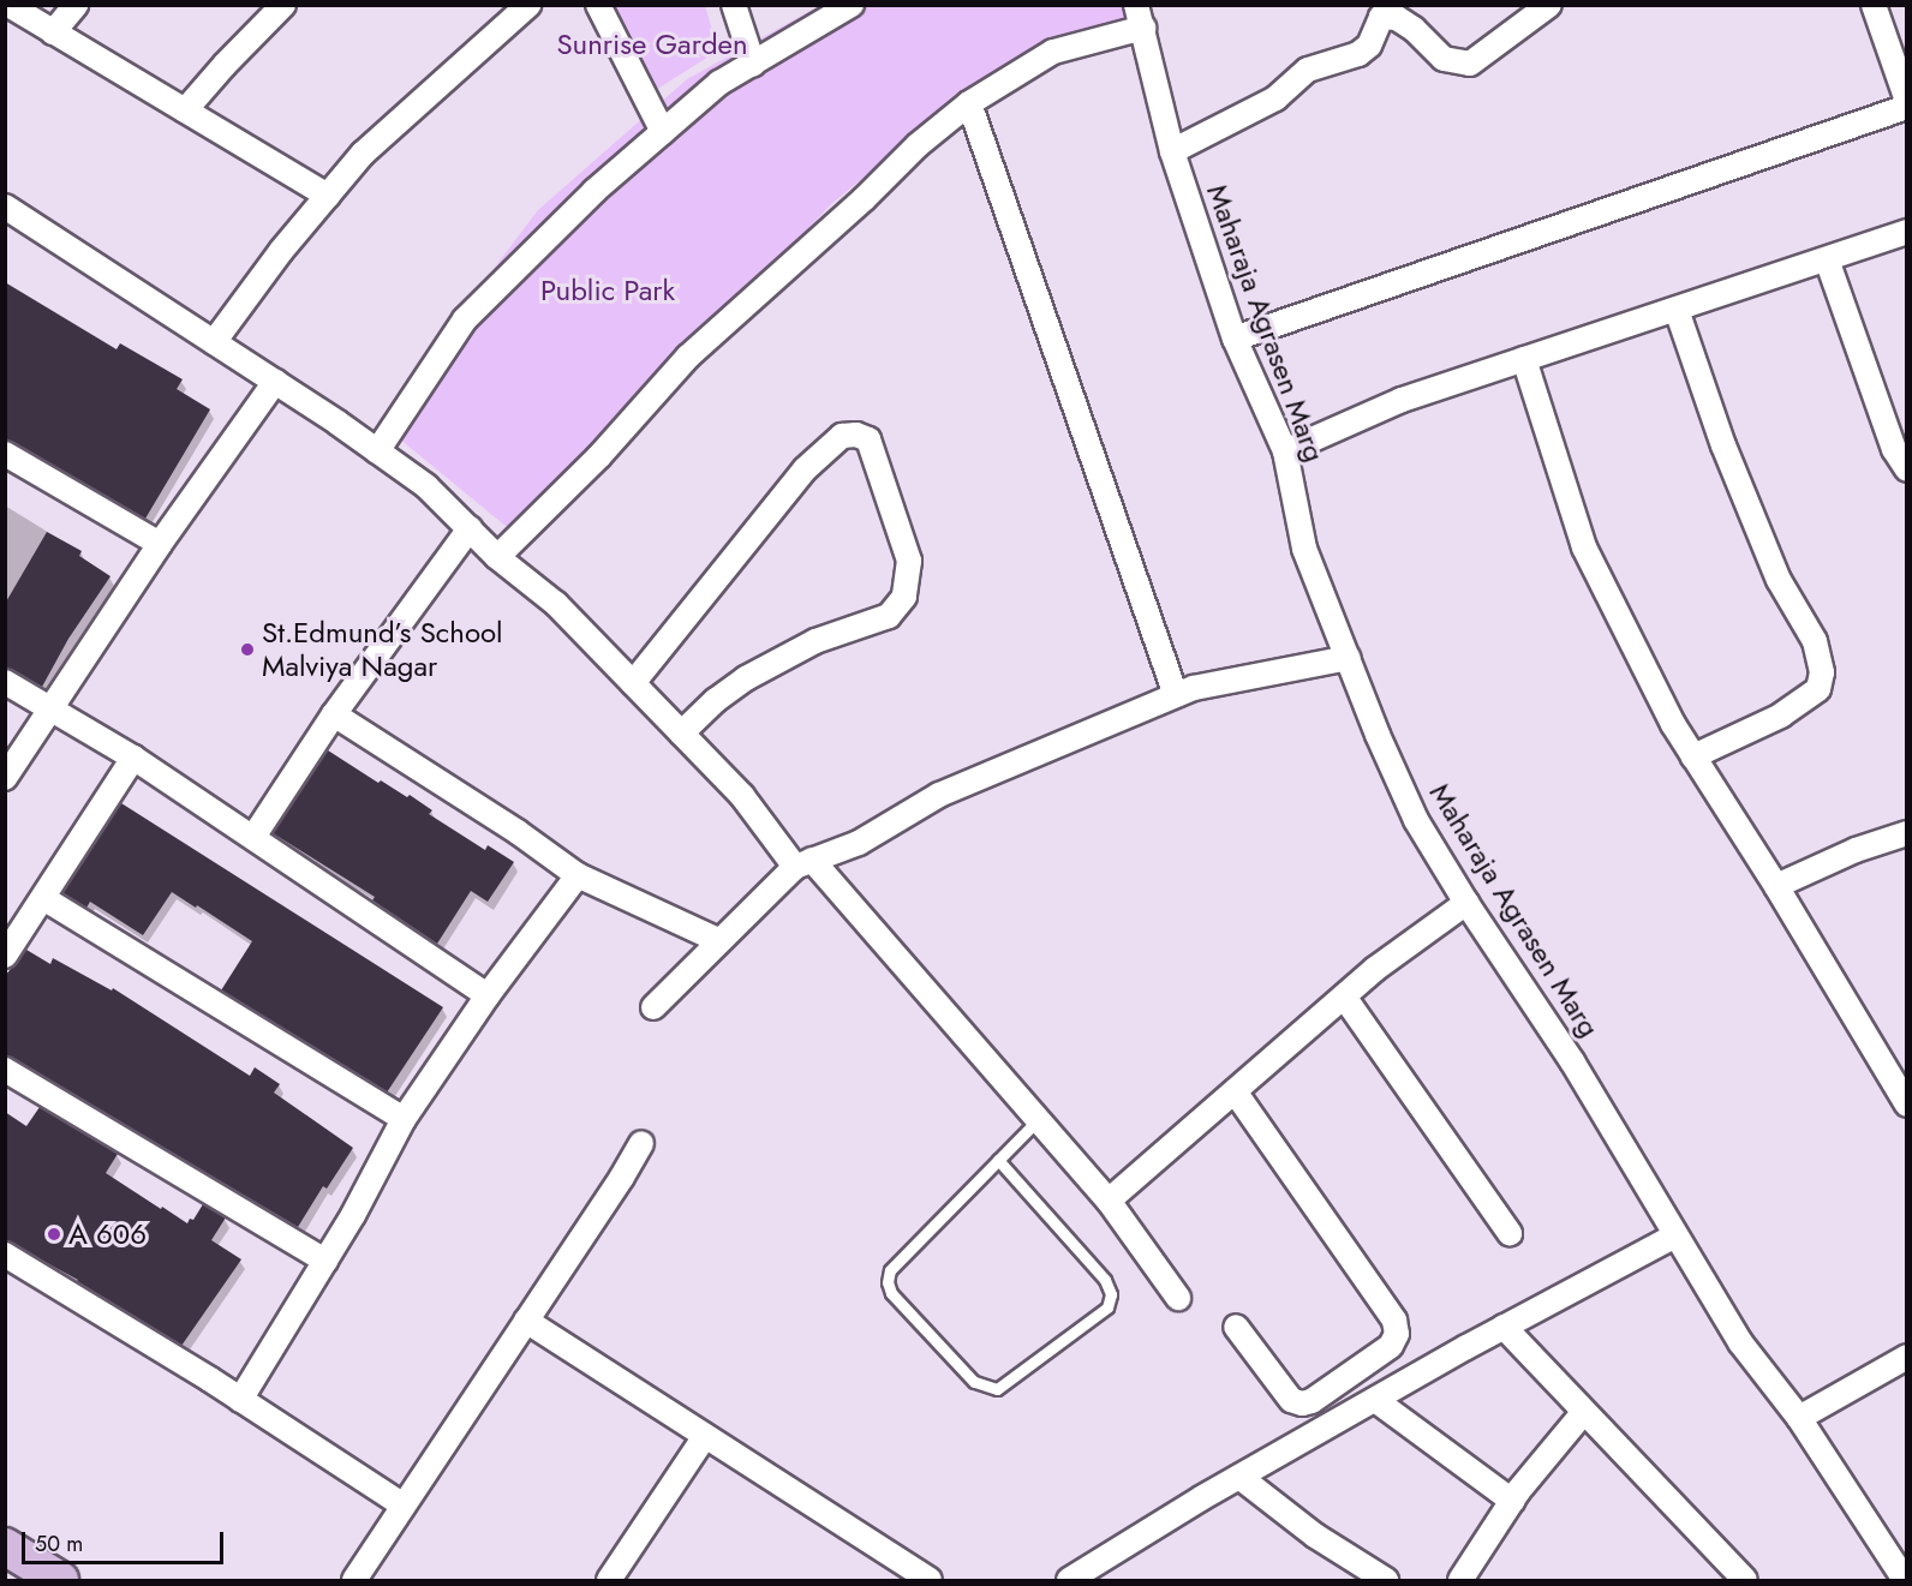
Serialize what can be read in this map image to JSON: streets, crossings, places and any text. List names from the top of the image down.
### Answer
{
  "streets": {
    "street": ["Maharaja Agrasen Marg"]
  },
  "parks": ["Sunrise Garden", "Public Park"],
  "places": ["St.Edmund’s School Malviya Nagar", "A 606"],
  "scale_bar": "50 m"
}
